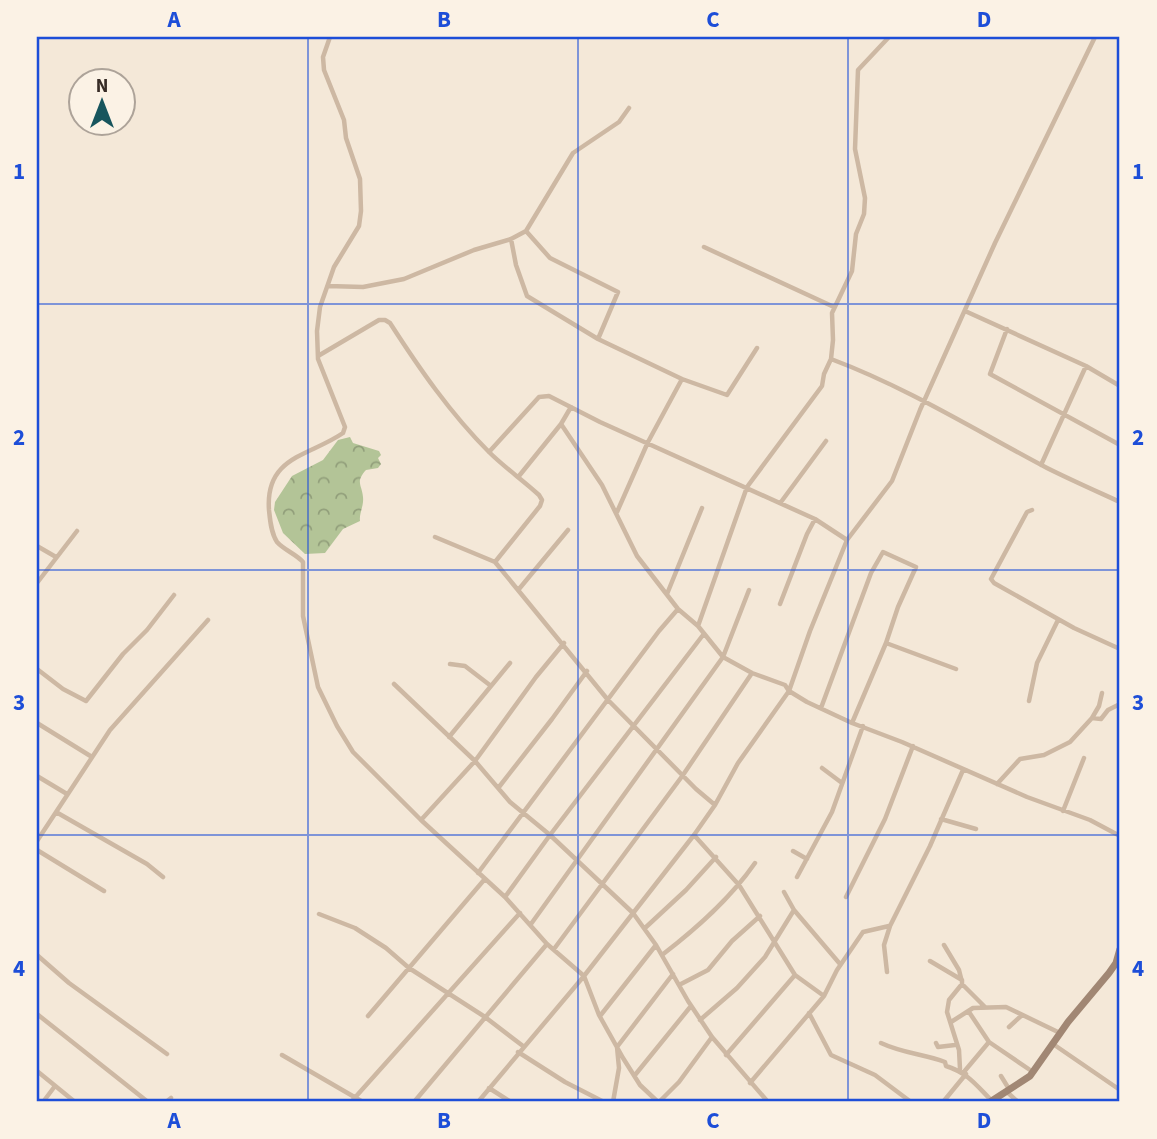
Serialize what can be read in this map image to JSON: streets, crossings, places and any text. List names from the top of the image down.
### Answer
{
  "north": "top",
  "grid": {
    "columns": [
      "A",
      "B",
      "C",
      "D"
    ],
    "rows": [
      "1",
      "2",
      "3",
      "4"
    ]
  }
}
